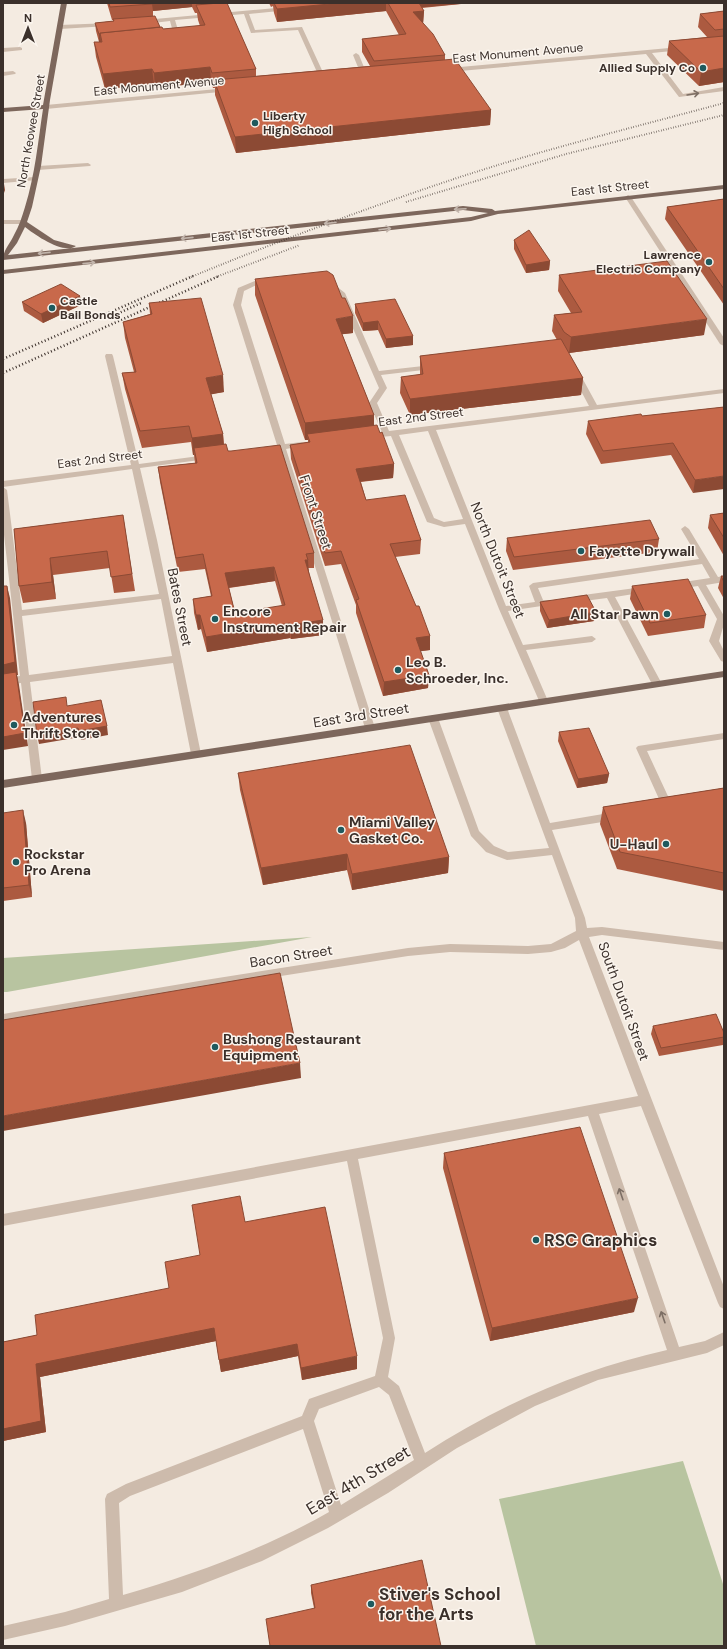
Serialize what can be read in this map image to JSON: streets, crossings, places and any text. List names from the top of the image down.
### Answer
{
  "streets": {
    "main road": [
      "East Monument Avenue",
      "North Keowee Street",
      "East 1st Street",
      "East 3rd Street"
    ],
    "street": [
      "East 2nd Street",
      "Front Street",
      "North Dutoit Street",
      "Bates Street",
      "Bacon Street",
      "South Dutoit Street",
      "East 4th Street"
    ]
  },
  "crossings": [
    ["East Monument Avenue", "North Keowee Street"],
    ["North Keowee Street", "East 1st Street"],
    ["East 2nd Street", "North Dutoit Street"],
    ["East 2nd Street", "Bates Street"],
    ["Front Street", "East 3rd Street"],
    ["North Dutoit Street", "East 3rd Street"],
    ["Bates Street", "East 3rd Street"],
    ["East 3rd Street", "South Dutoit Street"],
    ["Bacon Street", "South Dutoit Street"]
  ],
  "places": [
    "Allied Supply Co",
    "Liberty High School",
    "Lawrence Electric Company",
    "Castle Bail Bonds",
    "Fayette Drywall",
    "All Star Pawn",
    "Encore Instrument Repair",
    "Leo B. Schroeder, Inc.",
    "Adventures Thrift Store",
    "Miami Valley Gasket Co.",
    "U-Haul",
    "Rockstar Pro Arena",
    "Bushong Restaurant Equipment",
    "RSC Graphics",
    "Stiver's School for the Arts"
  ],
  "north": "top"
}
